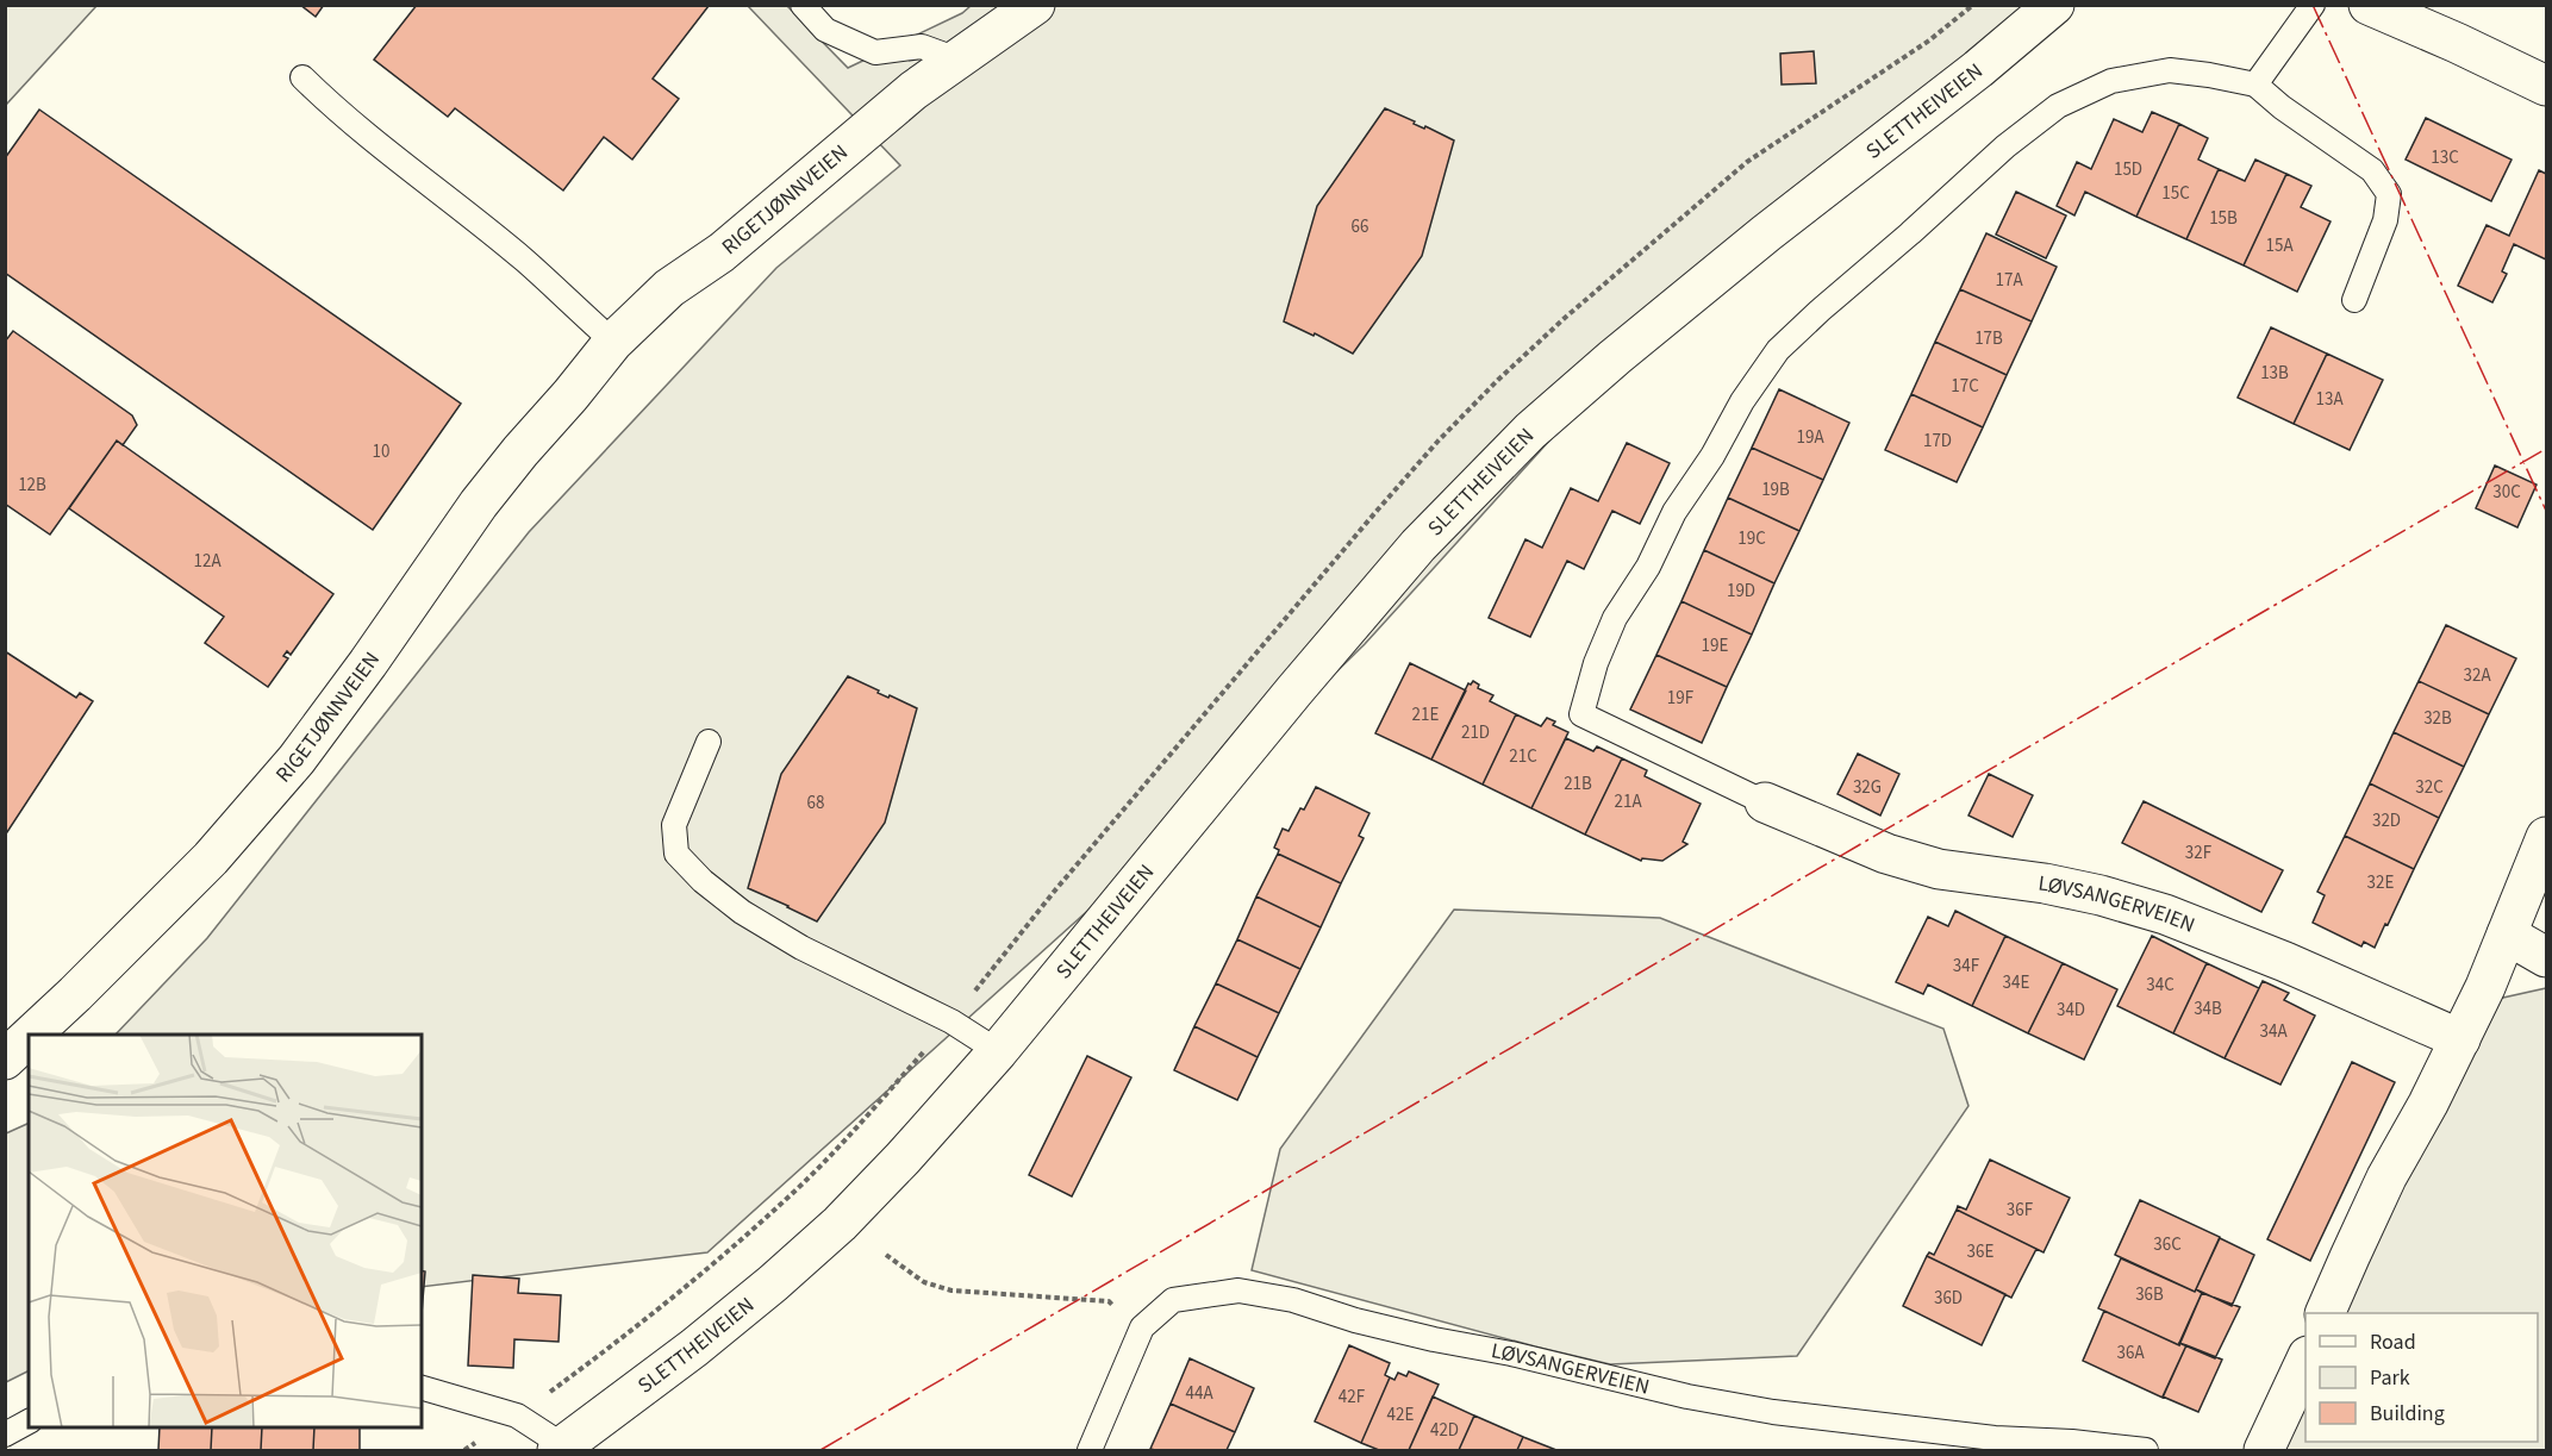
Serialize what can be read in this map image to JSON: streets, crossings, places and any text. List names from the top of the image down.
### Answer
{
  "streets": {
    "street": ["SLETTHEIVEIEN", "RIGETJØNNVEIEN", "LØVSANGERVEIEN"]
  },
  "house_numbers": [
    "13C",
    "15D",
    "15C",
    "15B",
    "66",
    "15A",
    "17A",
    "17B",
    "13B",
    "17C",
    "13A",
    "19A",
    "17D",
    "10",
    "12B",
    "19B",
    "30C",
    "19C",
    "12A",
    "19D",
    "19E",
    "32A",
    "19F",
    "21E",
    "32B",
    "21D",
    "21C",
    "21B",
    "32G",
    "32C",
    "21A",
    "68",
    "32D",
    "32F",
    "32E",
    "34F",
    "34E",
    "34C",
    "34B",
    "34D",
    "34A",
    "36F",
    "36C",
    "36E",
    "36B",
    "36D",
    "36A",
    "44A",
    "42F",
    "42E",
    "42D"
  ],
  "legend": ["Road", "Park", "Building"]
}
